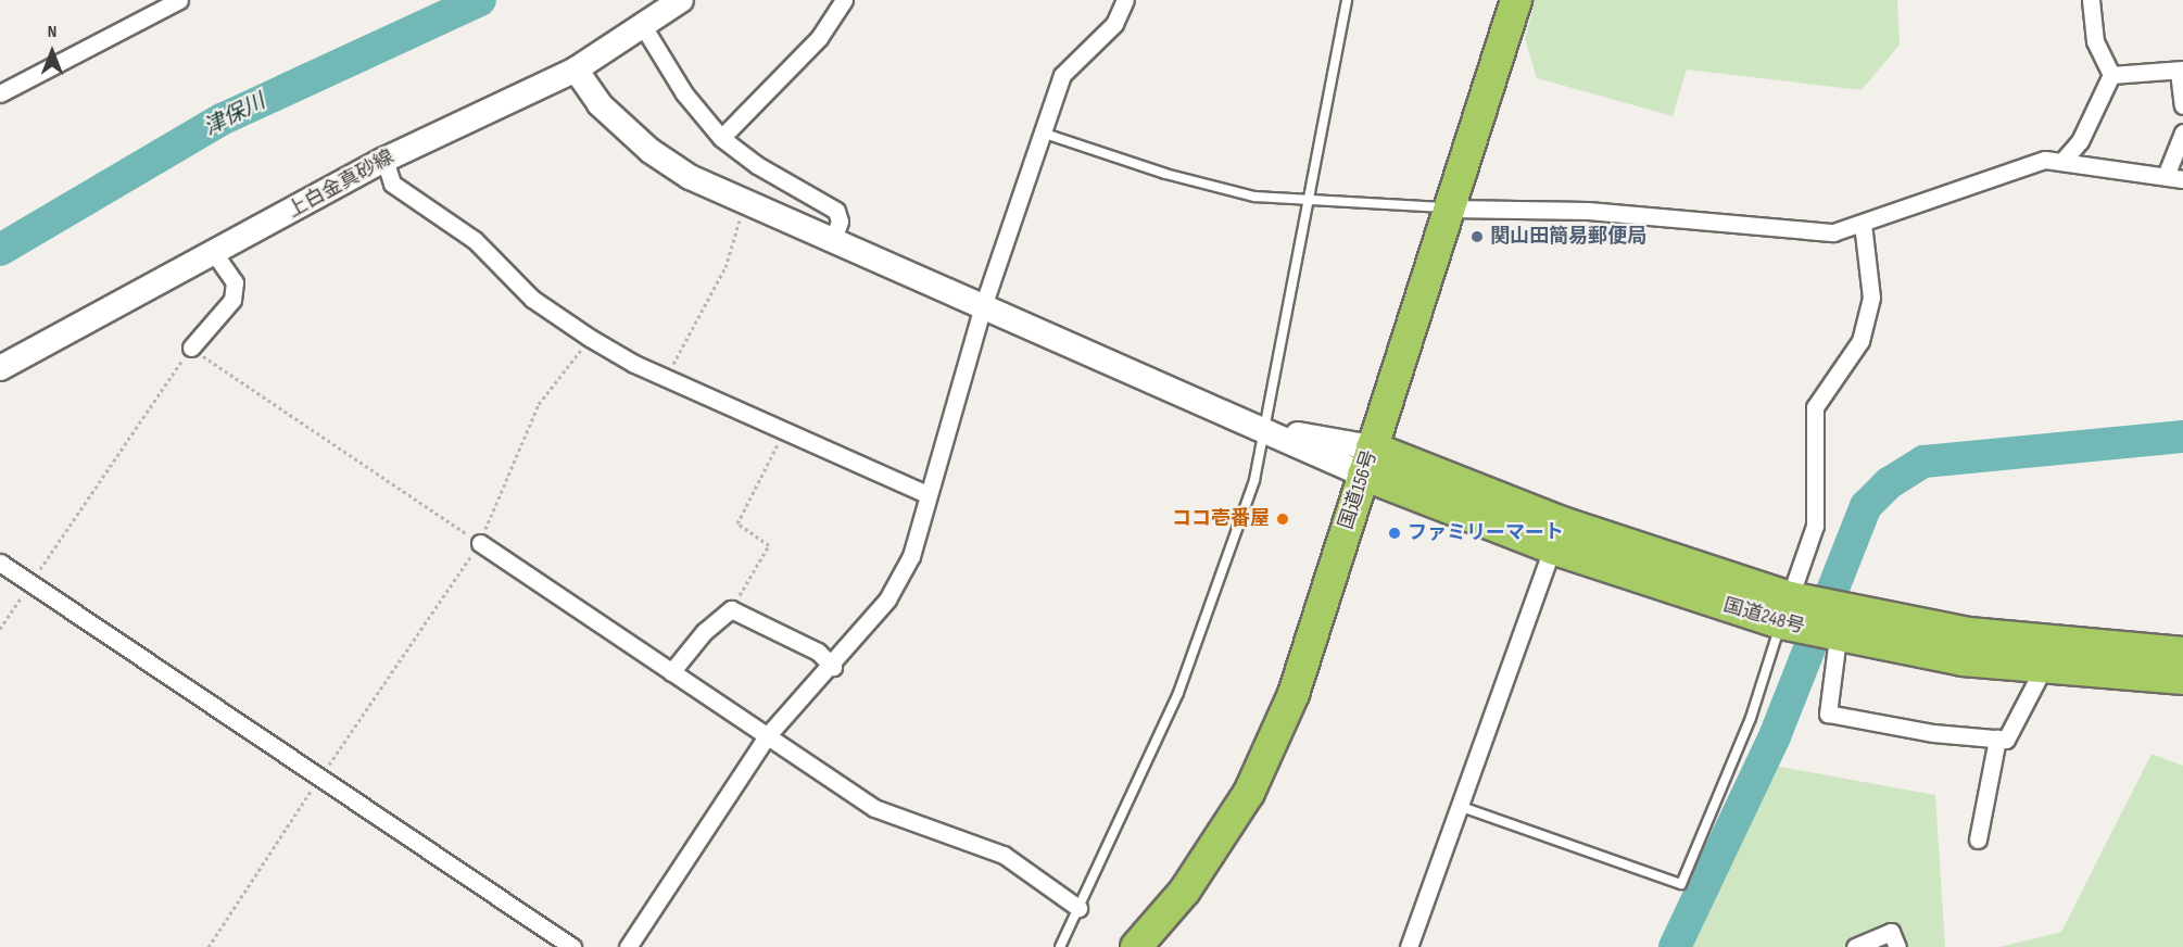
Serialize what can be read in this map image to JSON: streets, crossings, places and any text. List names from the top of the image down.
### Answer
{
  "streets": {
    "highway": ["国道156号", "国道248号"],
    "street": ["上白金真砂線"]
  },
  "crossings": [
    ["国道156号", "国道248号"]
  ],
  "water": ["津保川"],
  "places": ["関山田簡易郵便局", "ココ壱番屋", "ファミリーマート"],
  "north": "top"
}
